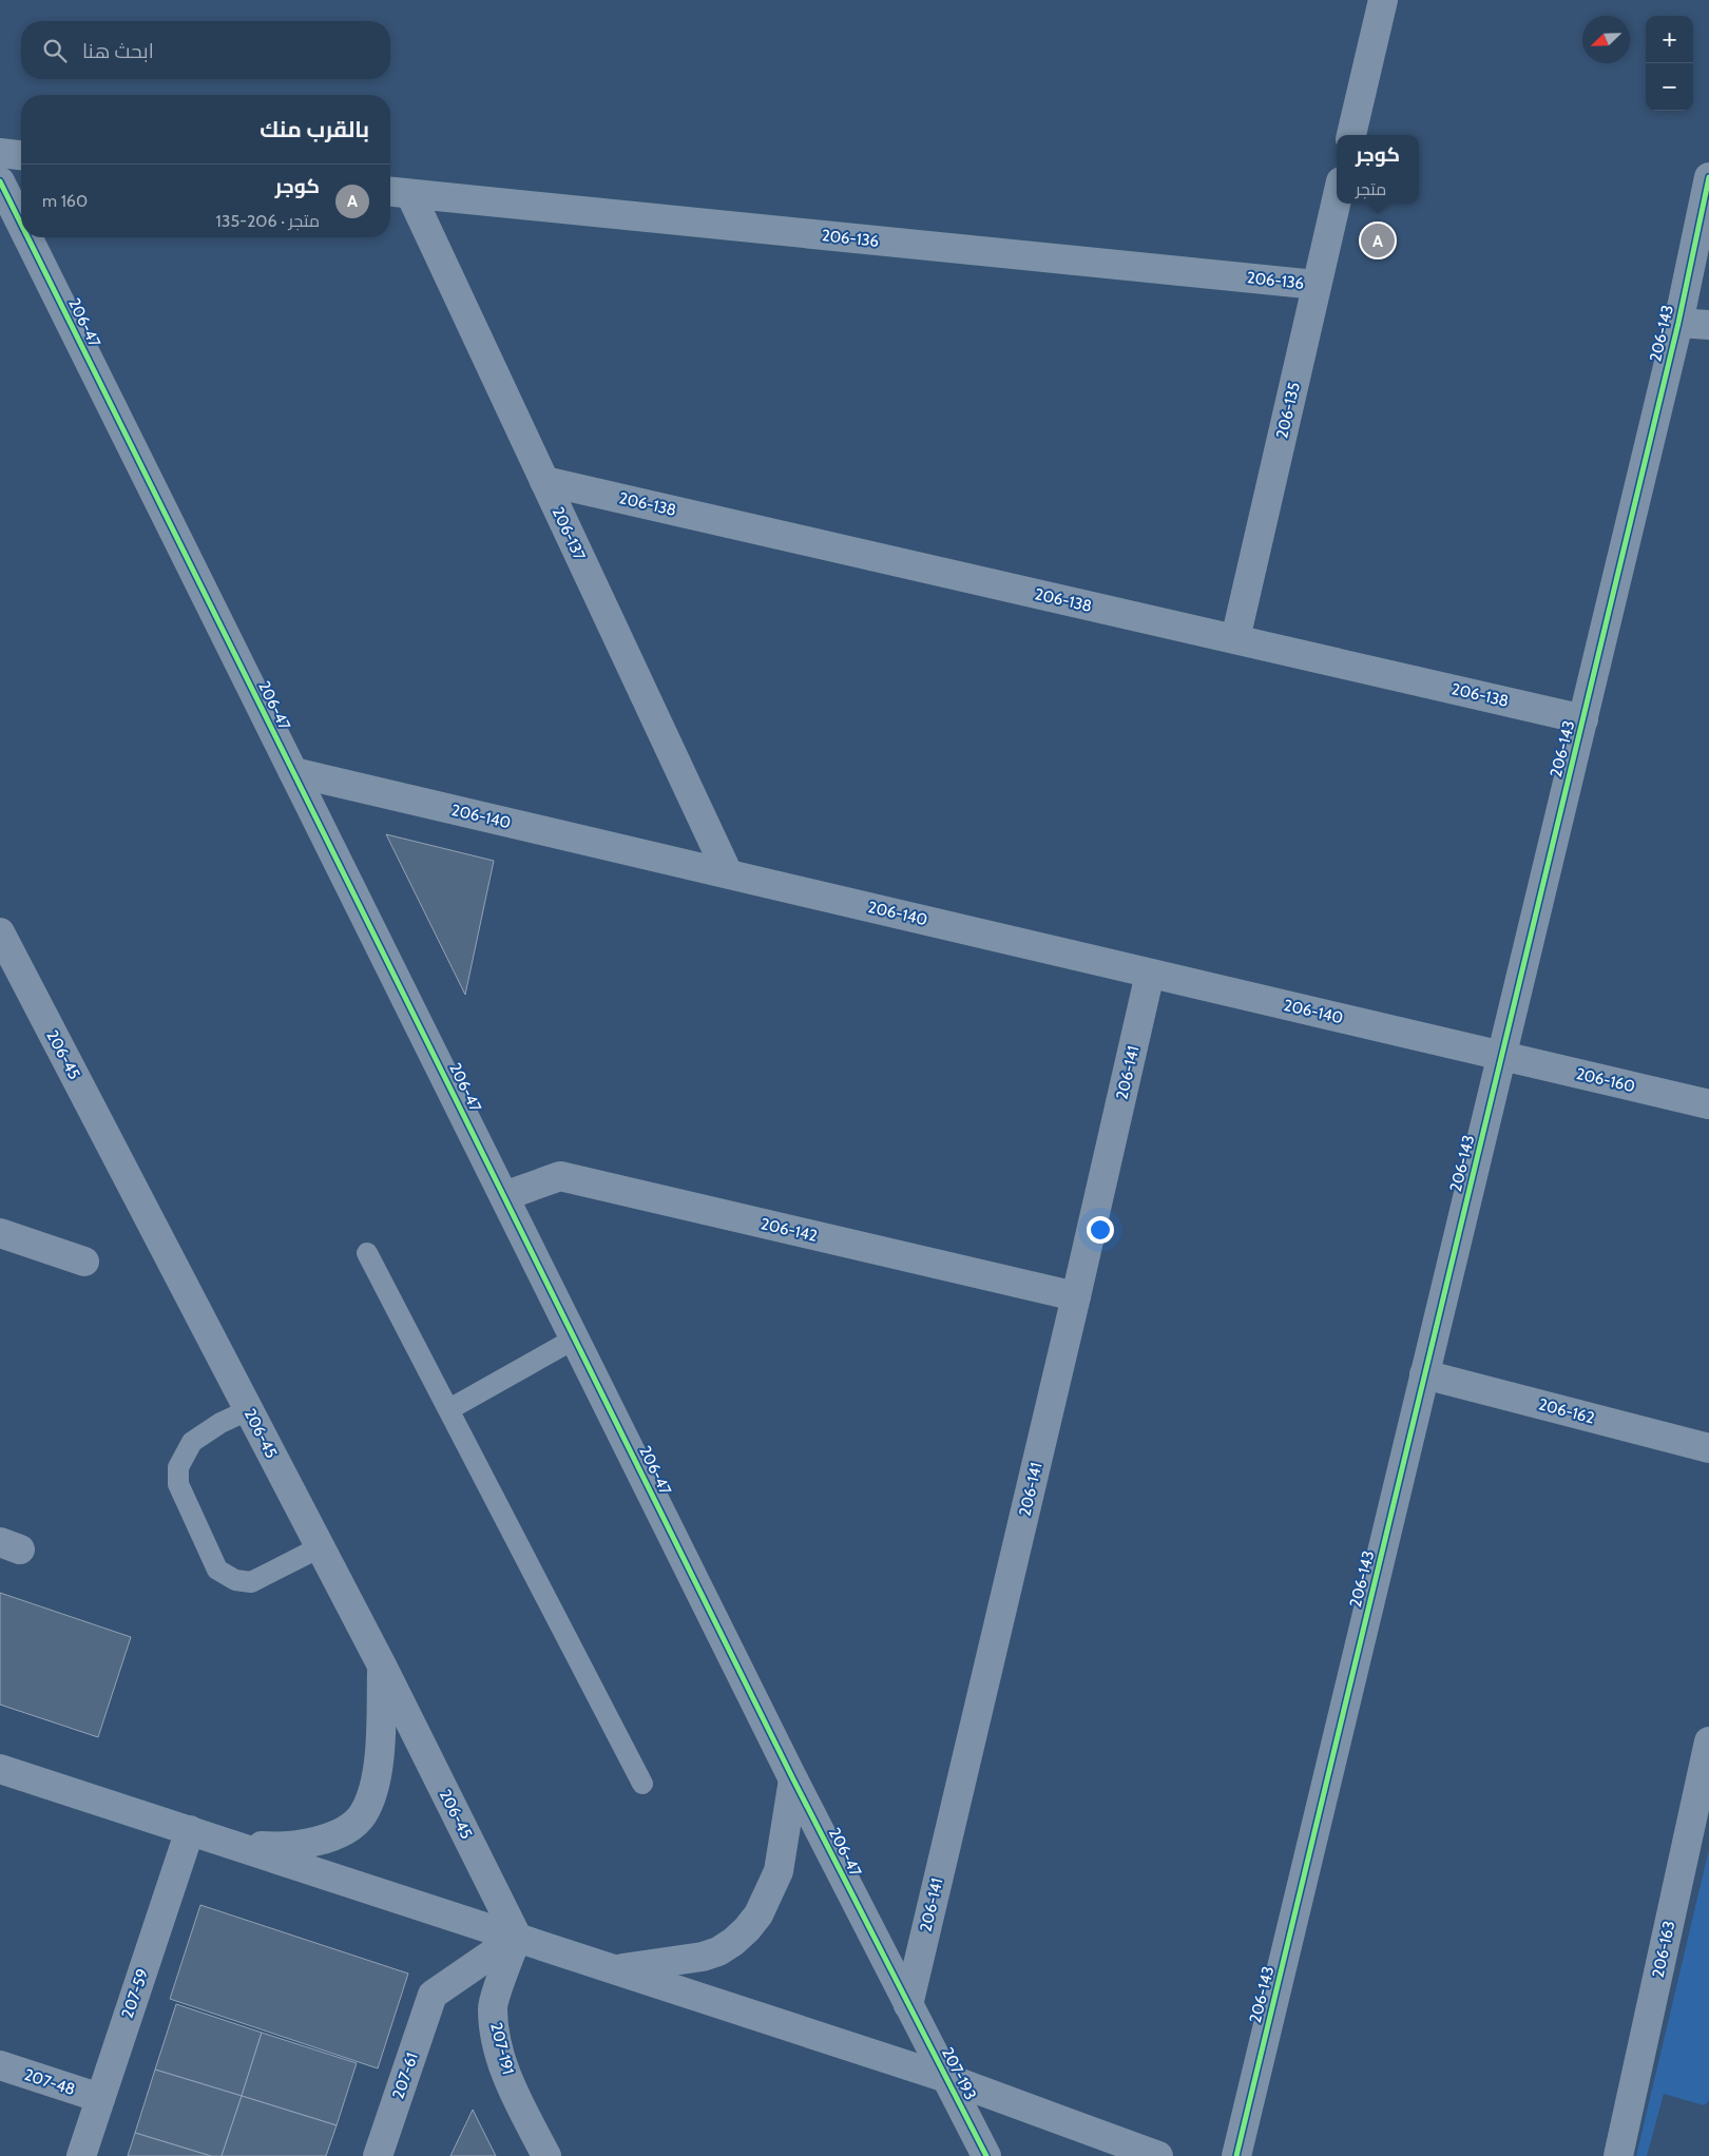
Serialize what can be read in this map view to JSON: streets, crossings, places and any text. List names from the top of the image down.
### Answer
{
  "streets": {
    "street": [
      "206-136",
      "206-47",
      "206-143",
      "206-135",
      "206-138",
      "206-137",
      "206-140",
      "206-45",
      "206-141",
      "206-160",
      "206-142",
      "206-162",
      "206-163",
      "207-59",
      "207-191",
      "207-193",
      "207-61",
      "207-48"
    ]
  },
  "crossings": [
    ["206-136", "206-135"],
    ["206-136", "206-137"],
    ["206-47", "206-140"],
    ["206-47", "206-141"],
    ["206-47", "206-142"],
    ["206-47", "207-193"],
    ["206-143", "206-138"],
    ["206-143", "206-140"],
    ["206-143", "206-160"],
    ["206-143", "206-162"],
    ["206-135", "206-138"],
    ["206-138", "206-137"],
    ["206-137", "206-140"],
    ["206-140", "206-141"],
    ["206-140", "206-160"],
    ["206-45", "207-191"],
    ["206-45", "207-61"],
    ["206-141", "206-142"],
    ["206-141", "207-193"],
    ["207-59", "207-48"],
    ["207-191", "207-61"]
  ],
  "north": "bottom left",
  "page": {
    "map_buttons": ["+", "−"],
    "search": "ابحث هنا",
    "heading": "بالقرب منك",
    "popup": ["كوجر", "متجر"],
    "list": [
      {
        "mark": "A",
        "name": "كوجر",
        "note": "متجر · 206-135",
        "value": "160 m"
      }
    ],
    "pins": "A"
  }
}
